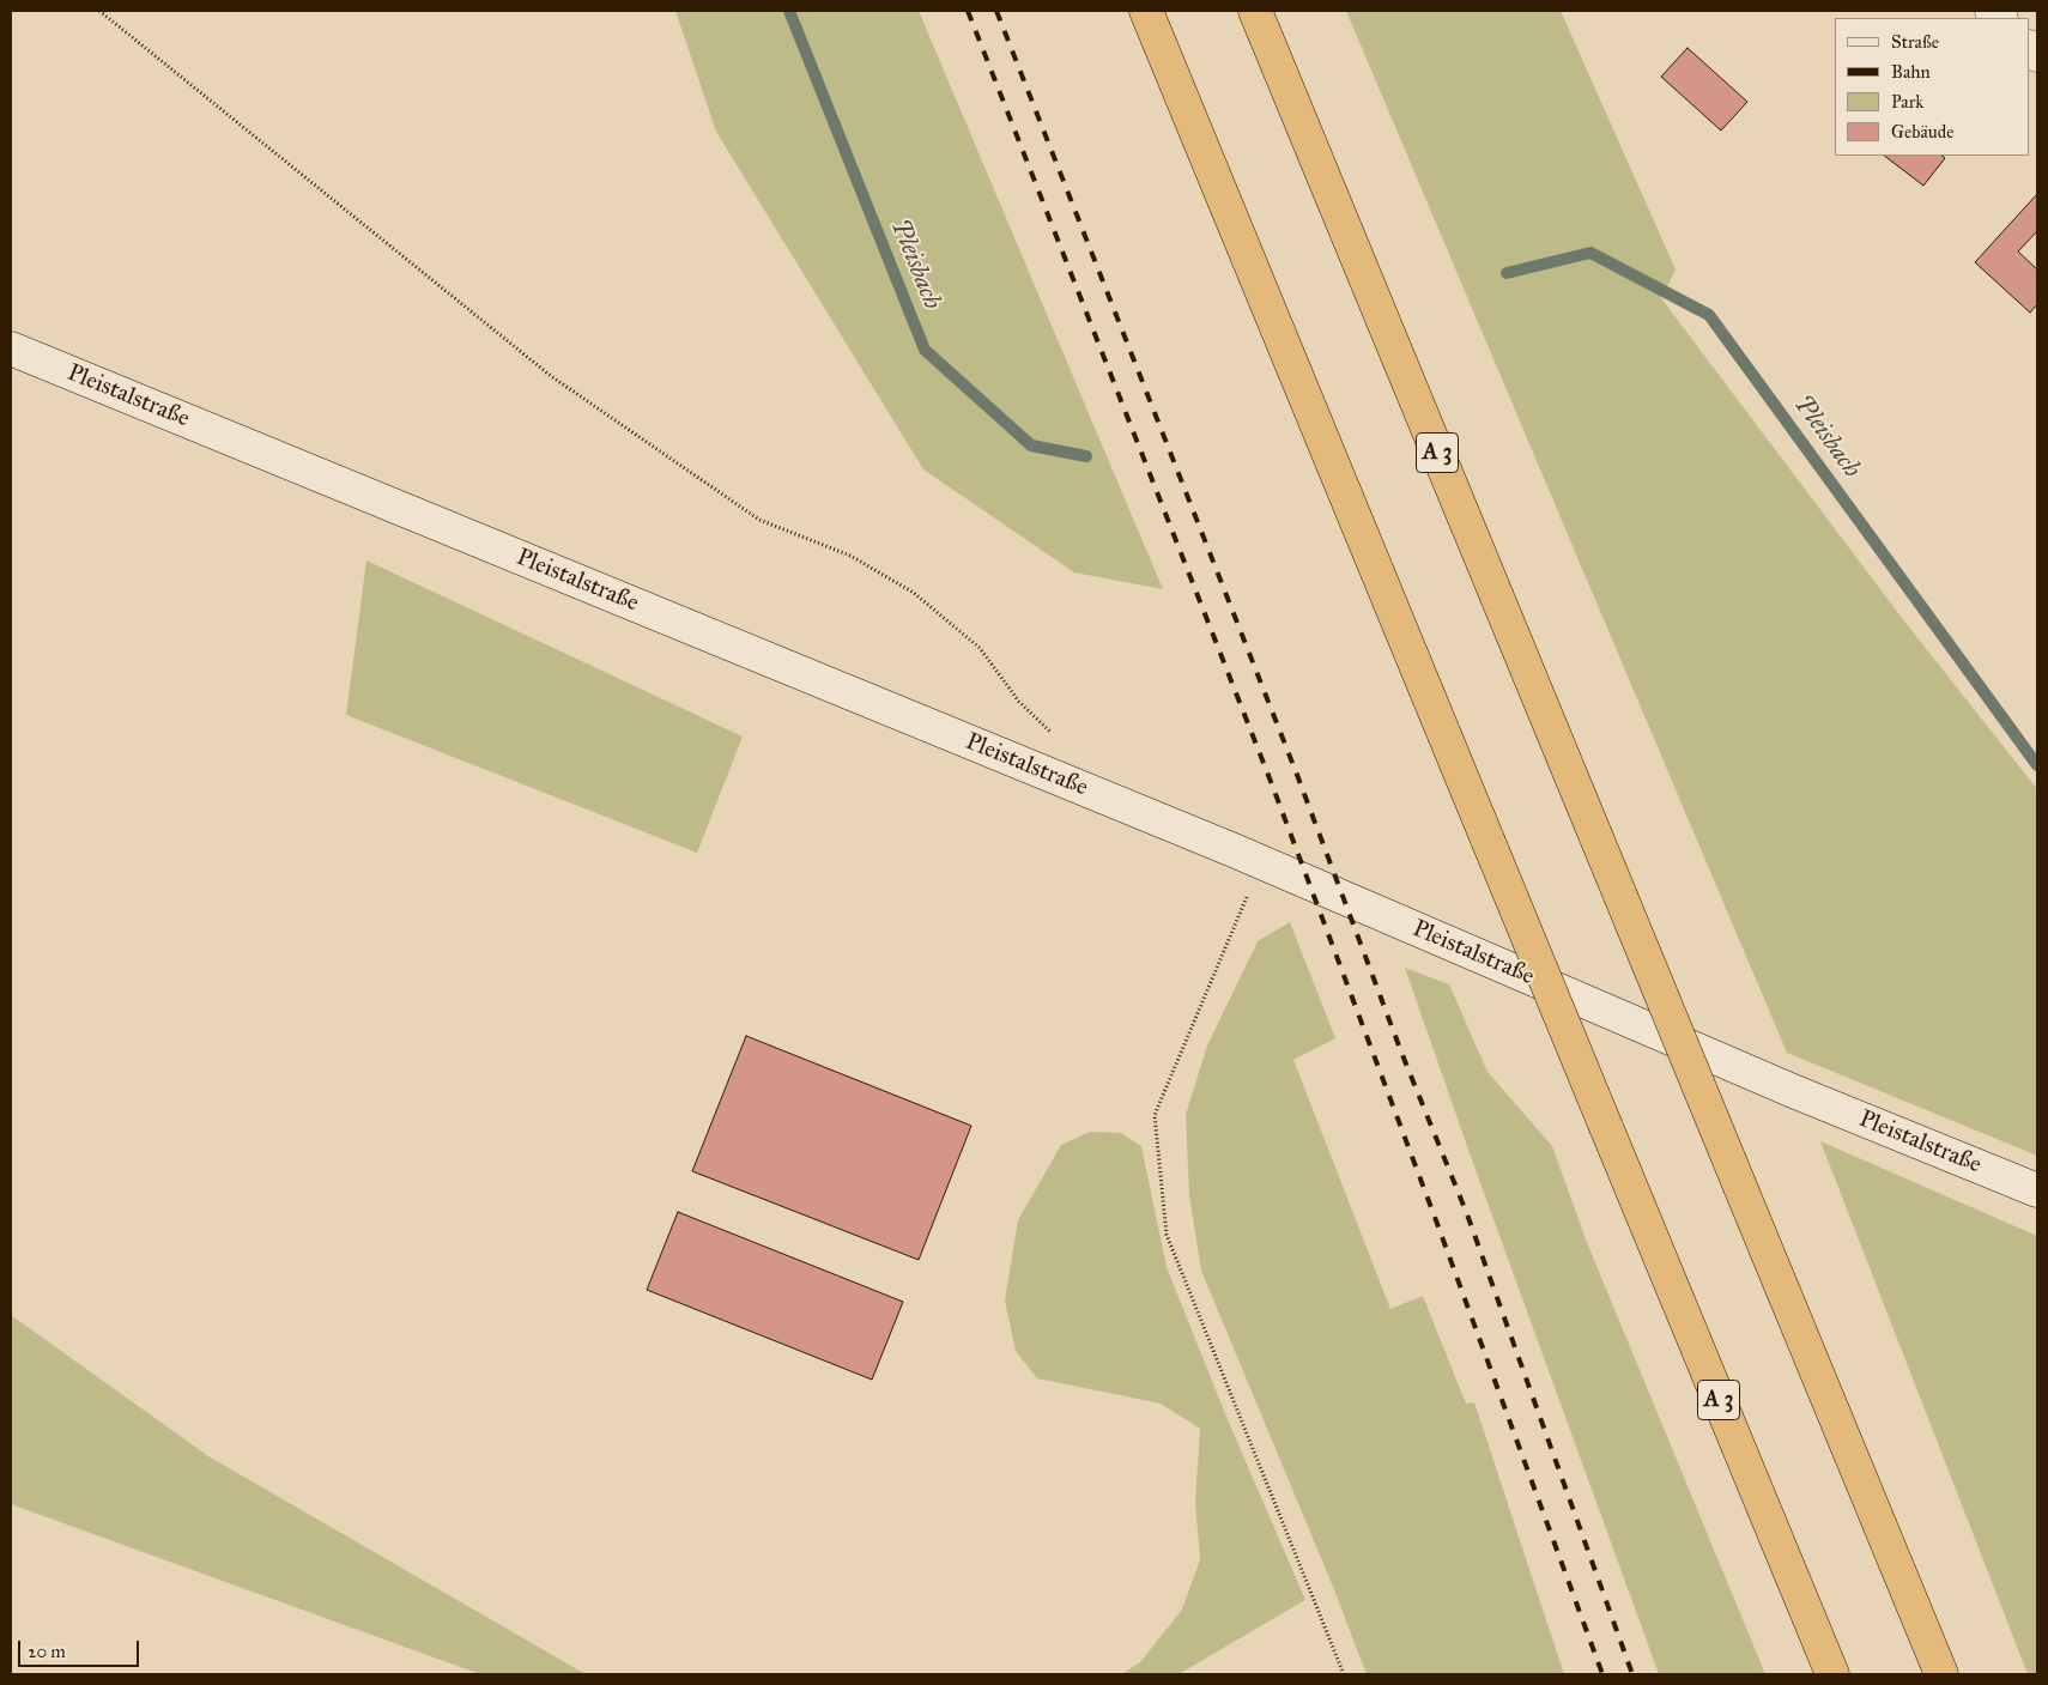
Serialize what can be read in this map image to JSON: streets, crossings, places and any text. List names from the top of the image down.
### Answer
{
  "streets": {
    "highway": ["A 3"],
    "main road": ["Pleistalstraße"]
  },
  "water": ["Pleisbach"],
  "legend": [
    "Straße",
    "Bahn",
    "Park",
    "Gebäude"
  ],
  "scale_bar": "20 m"
}
